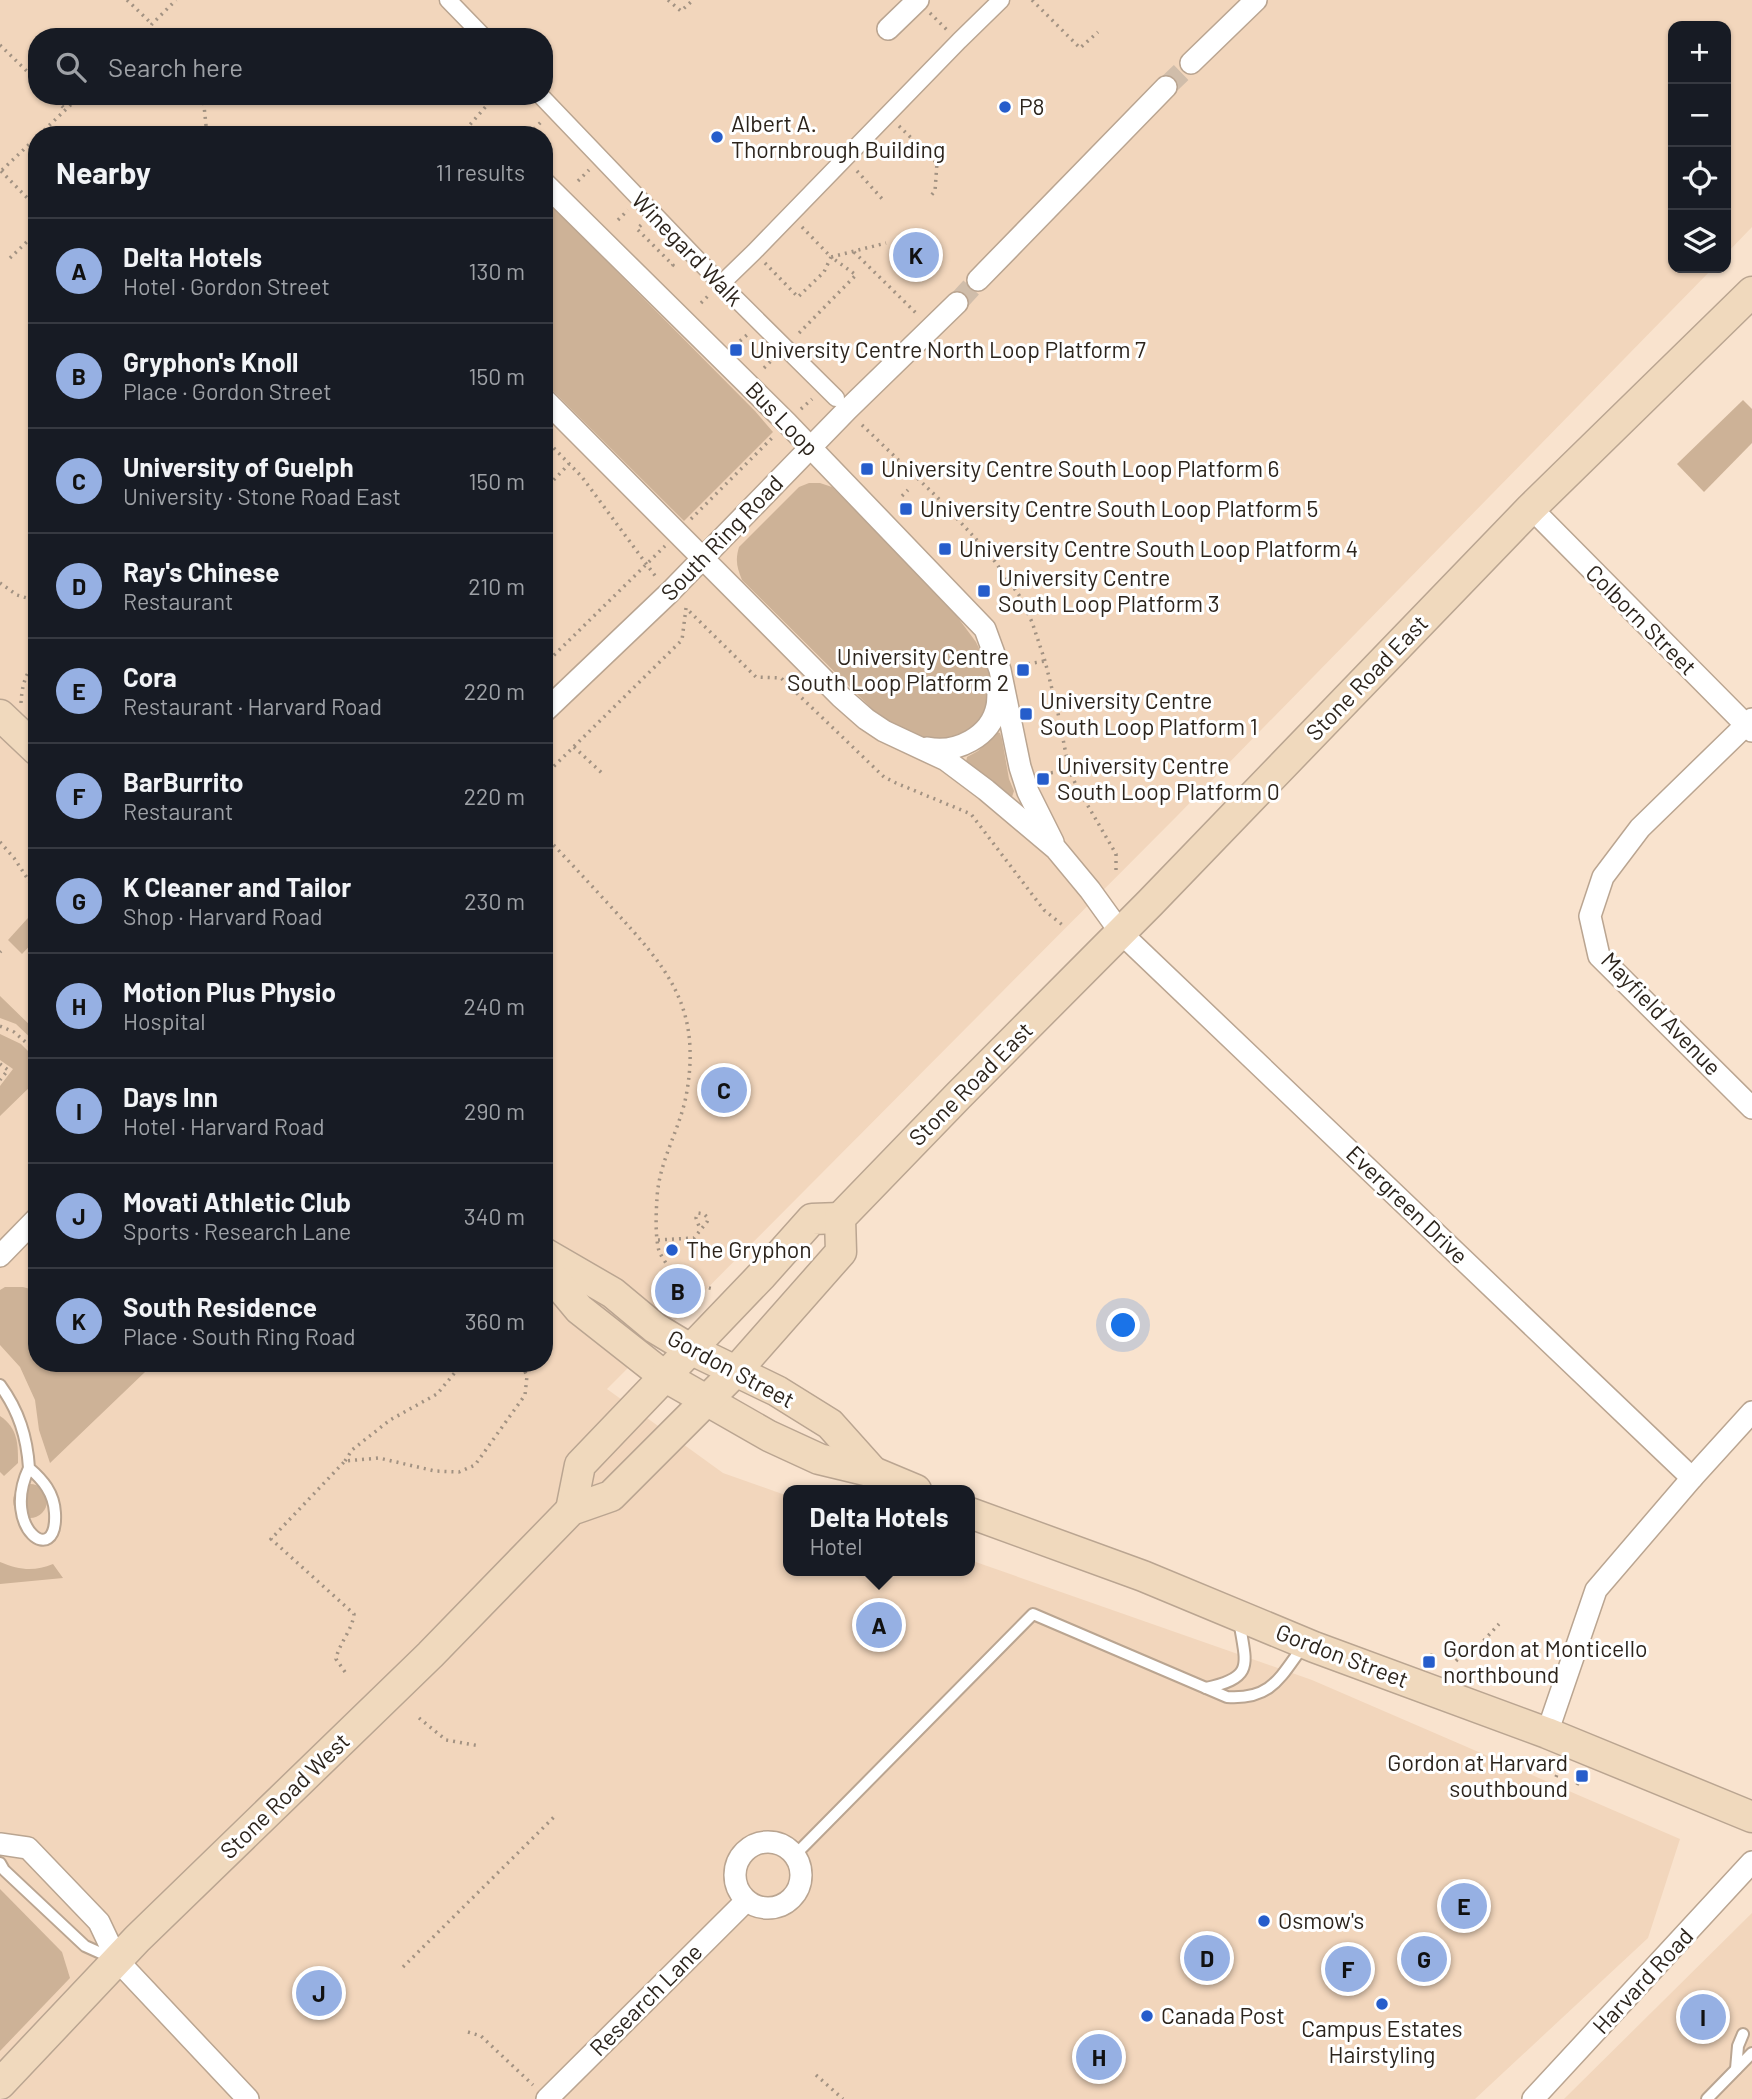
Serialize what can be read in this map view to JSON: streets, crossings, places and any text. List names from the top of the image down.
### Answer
{
  "streets": {
    "main road": ["Stone Road East", "Gordon Street", "Stone Road West"],
    "street": [
      "Winegard Walk",
      "Bus Loop",
      "South Ring Road",
      "Colborn Street",
      "Mayfield Avenue",
      "Evergreen Drive",
      "Harvard Road",
      "Research Lane"
    ]
  },
  "crossings": [
    ["Bus Loop", "South Ring Road"],
    ["Bus Loop", "Stone Road East"],
    ["Bus Loop", "Evergreen Drive"],
    ["Colborn Street", "Stone Road East"],
    ["Colborn Street", "Mayfield Avenue"],
    ["Stone Road East", "Evergreen Drive"],
    ["Gordon Street", "Stone Road West"]
  ],
  "places": {
    "other": [
      "P8",
      "Albert A. Thornbrough Building",
      "The Gryphon",
      "Osmow's",
      "Campus Estates Hairstyling",
      "Canada Post"
    ],
    "transit": [
      "University Centre North Loop Platform 7",
      "University Centre South Loop Platform 6",
      "University Centre South Loop Platform 5",
      "University Centre South Loop Platform 4",
      "University Centre South Loop Platform 3",
      "University Centre South Loop Platform 2",
      "University Centre South Loop Platform 1",
      "University Centre South Loop Platform 0",
      "Gordon at Monticello northbound",
      "Gordon at Harvard southbound"
    ]
  },
  "page": {
    "map_buttons": ["+", "−"],
    "search": "Search here",
    "heading": ["Nearby", "11 results"],
    "list": [
      {
        "mark": "A",
        "name": "Delta Hotels",
        "note": "Hotel · Gordon Street",
        "value": "130 m"
      },
      {
        "mark": "B",
        "name": "Gryphon's Knoll",
        "note": "Place · Gordon Street",
        "value": "150 m"
      },
      {
        "mark": "C",
        "name": "University of Guelph",
        "note": "University · Stone Road East",
        "value": "150 m"
      },
      {
        "mark": "D",
        "name": "Ray's Chinese",
        "note": "Restaurant",
        "value": "210 m"
      },
      {
        "mark": "E",
        "name": "Cora",
        "note": "Restaurant · Harvard Road",
        "value": "220 m"
      },
      {
        "mark": "F",
        "name": "BarBurrito",
        "note": "Restaurant",
        "value": "220 m"
      },
      {
        "mark": "G",
        "name": "K Cleaner and Tailor",
        "note": "Shop · Harvard Road",
        "value": "230 m"
      },
      {
        "mark": "H",
        "name": "Motion Plus Physio",
        "note": "Hospital",
        "value": "240 m"
      },
      {
        "mark": "I",
        "name": "Days Inn",
        "note": "Hotel · Harvard Road",
        "value": "290 m"
      },
      {
        "mark": "J",
        "name": "Movati Athletic Club",
        "note": "Sports · Research Lane",
        "value": "340 m"
      },
      {
        "mark": "K",
        "name": "South Residence",
        "note": "Place · South Ring Road",
        "value": "360 m"
      }
    ],
    "pins": [
      "K",
      "C",
      "B",
      "A",
      "E",
      "D",
      "G",
      "F",
      "J",
      "I",
      "H"
    ],
    "popup": ["Delta Hotels", "Hotel"]
  }
}
